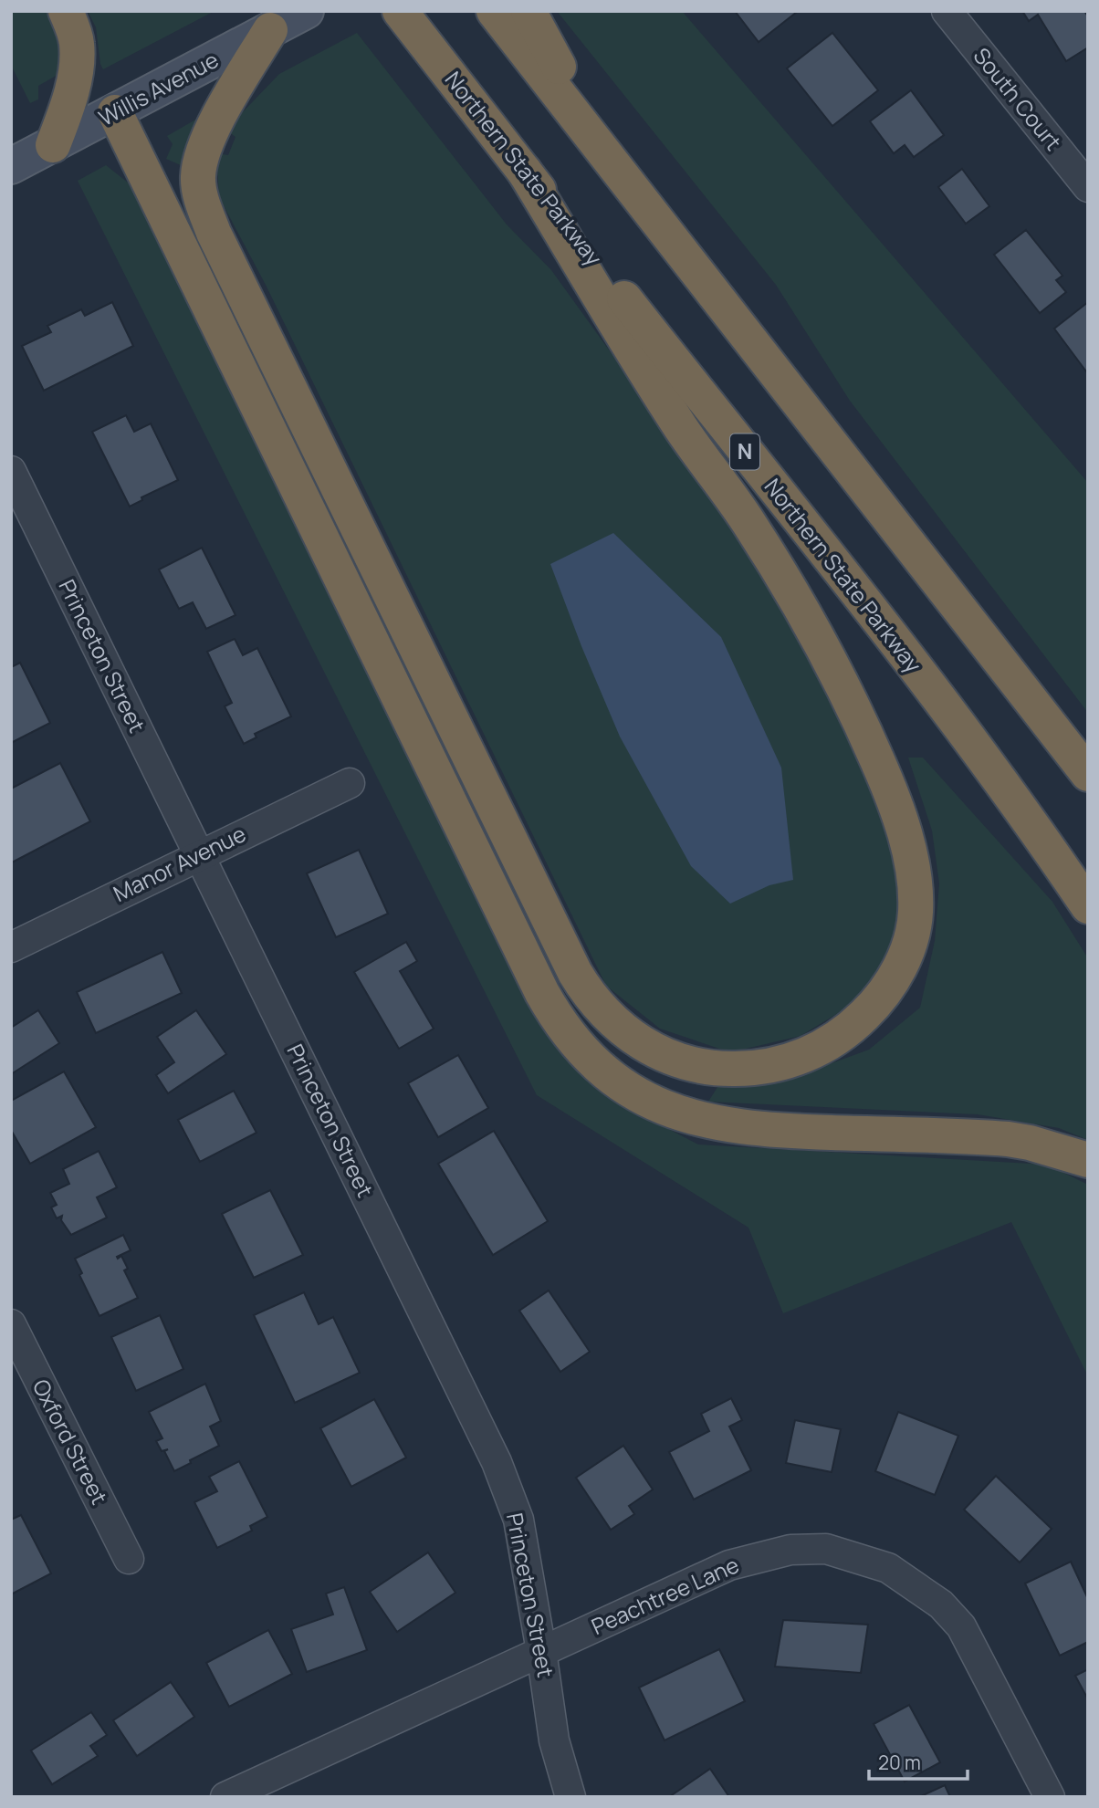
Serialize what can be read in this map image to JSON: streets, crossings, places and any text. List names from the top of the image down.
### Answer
{
  "streets": {
    "highway": ["Northern State Parkway", "N"],
    "main road": ["Willis Avenue"],
    "street": [
      "South Court",
      "Princeton Street",
      "Manor Avenue",
      "Oxford Street",
      "Peachtree Lane"
    ]
  },
  "crossings": [
    ["Princeton Street", "Manor Avenue"],
    ["Princeton Street", "Peachtree Lane"]
  ],
  "scale_bar": "20 m"
}
